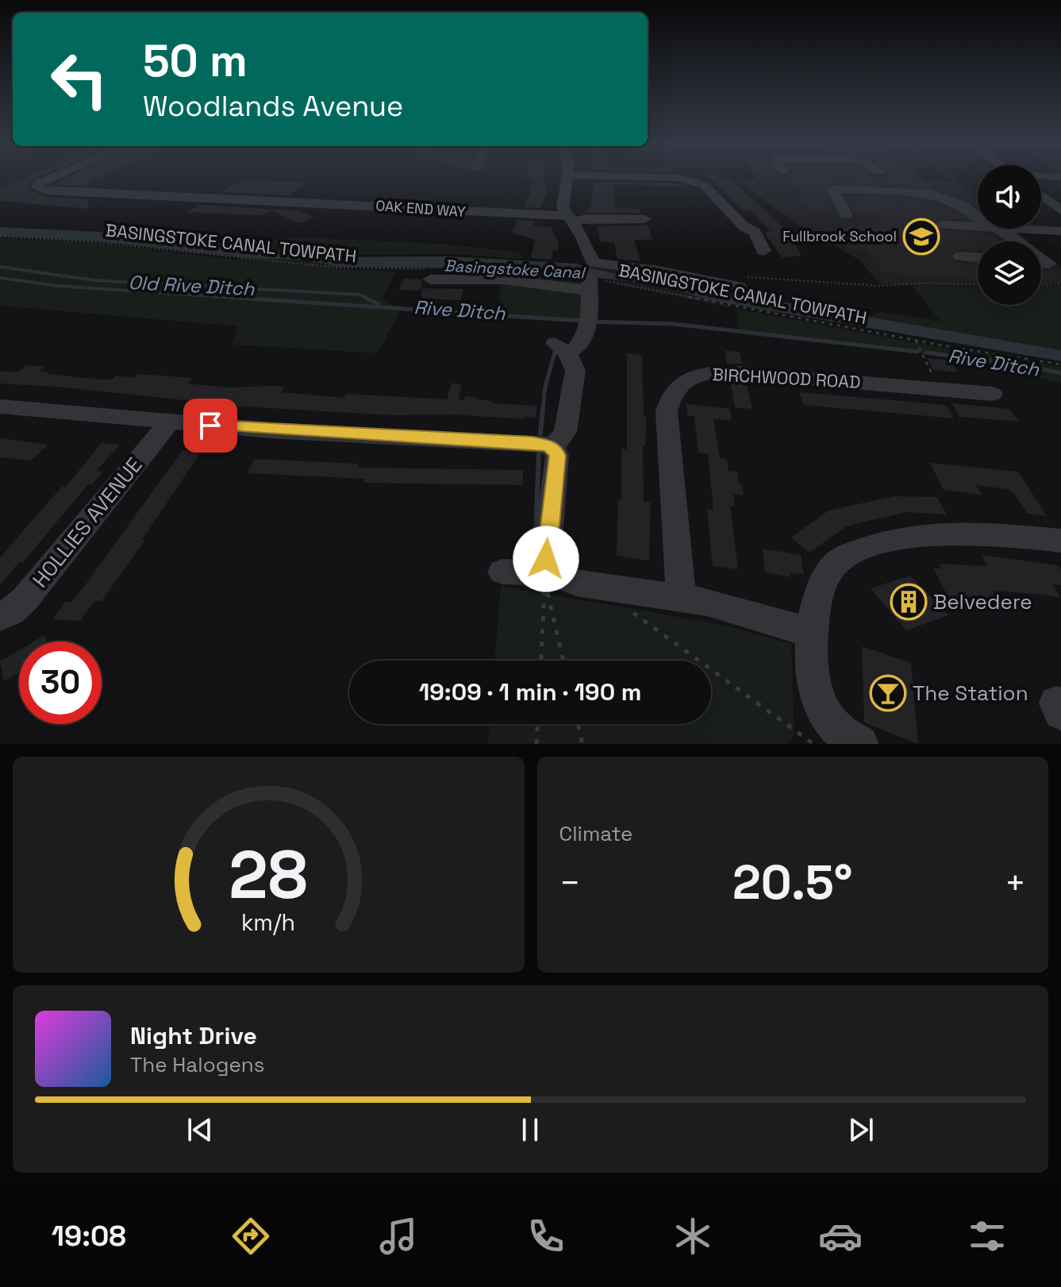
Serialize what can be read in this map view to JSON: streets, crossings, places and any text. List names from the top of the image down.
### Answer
{
  "streets": {
    "street": ["OAK END WAY", "BIRCHWOOD ROAD", "HOLLIES AVENUE"],
    "path": ["BASINGSTOKE CANAL TOWPATH"]
  },
  "water": ["Basingstoke Canal", "Old Rive Ditch", "Rive Ditch"],
  "places": {
    "school or university": ["Fullbrook School"],
    "building": ["Belvedere"],
    "bar": ["The Station"]
  },
  "page": {
    "turn": ["50 m", "Woodlands Avenue"],
    "limit": "30",
    "trip": "19:09 · 1 min · 190 m",
    "tile": "Climate",
    "heat": ["−", "20.5°", "+"],
    "song": ["Night Drive", "The Halogens"],
    "tabs": "19:08",
    "gauge": ["28", "km/h"]
  }
}
